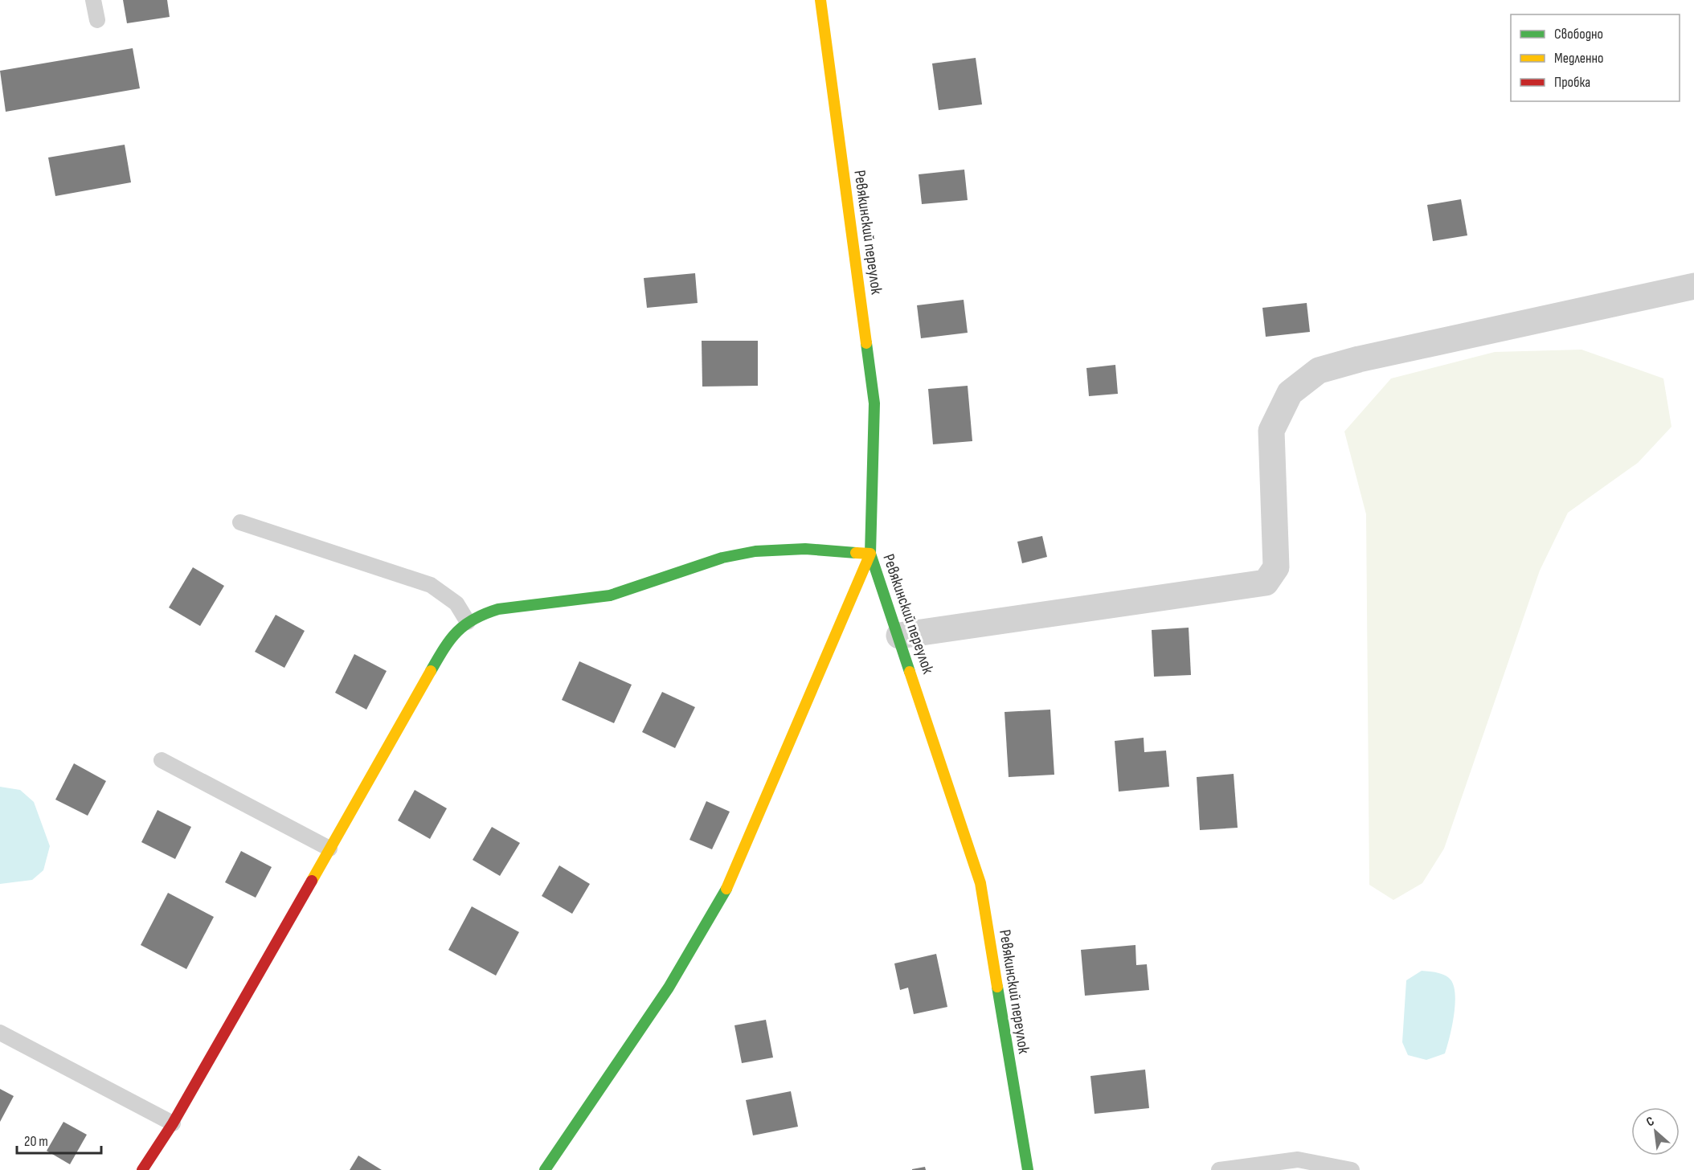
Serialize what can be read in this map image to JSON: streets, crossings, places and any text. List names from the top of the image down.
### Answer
{
  "streets": {
    "street": ["Ревякинский переулок"]
  },
  "legend": ["Свободно", "Медленно", "Пробка"],
  "scale_bar": "20 m",
  "north": "top left"
}
